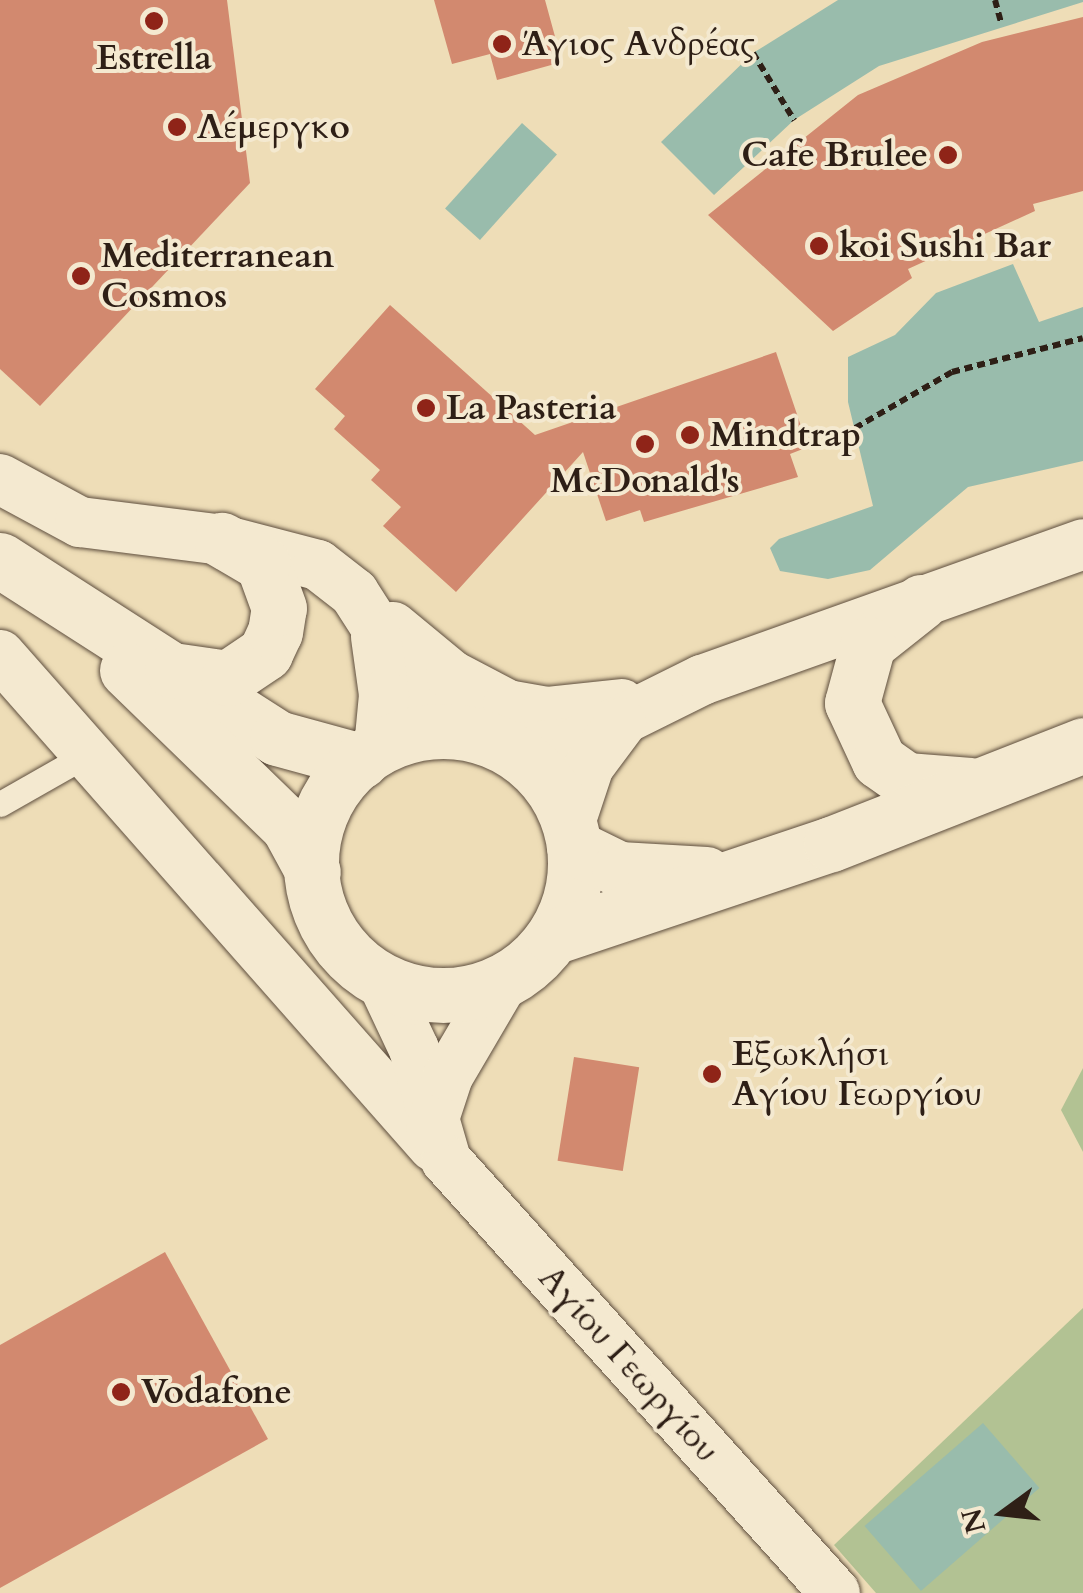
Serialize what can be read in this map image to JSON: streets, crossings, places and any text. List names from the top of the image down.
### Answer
{
  "streets": {
    "street": ["Αγίου Γεωργίου"]
  },
  "places": [
    "Estrella",
    "Άγιος Ανδρέας",
    "Λέμεργκο",
    "Cafe Brulee",
    "koi Sushi Bar",
    "Mediterranean Cosmos",
    "La Pasteria",
    "Mindtrap",
    "McDonald's",
    "Εξωκλήσι Αγίου Γεωργίου",
    "Vodafone"
  ],
  "north": "left"
}
